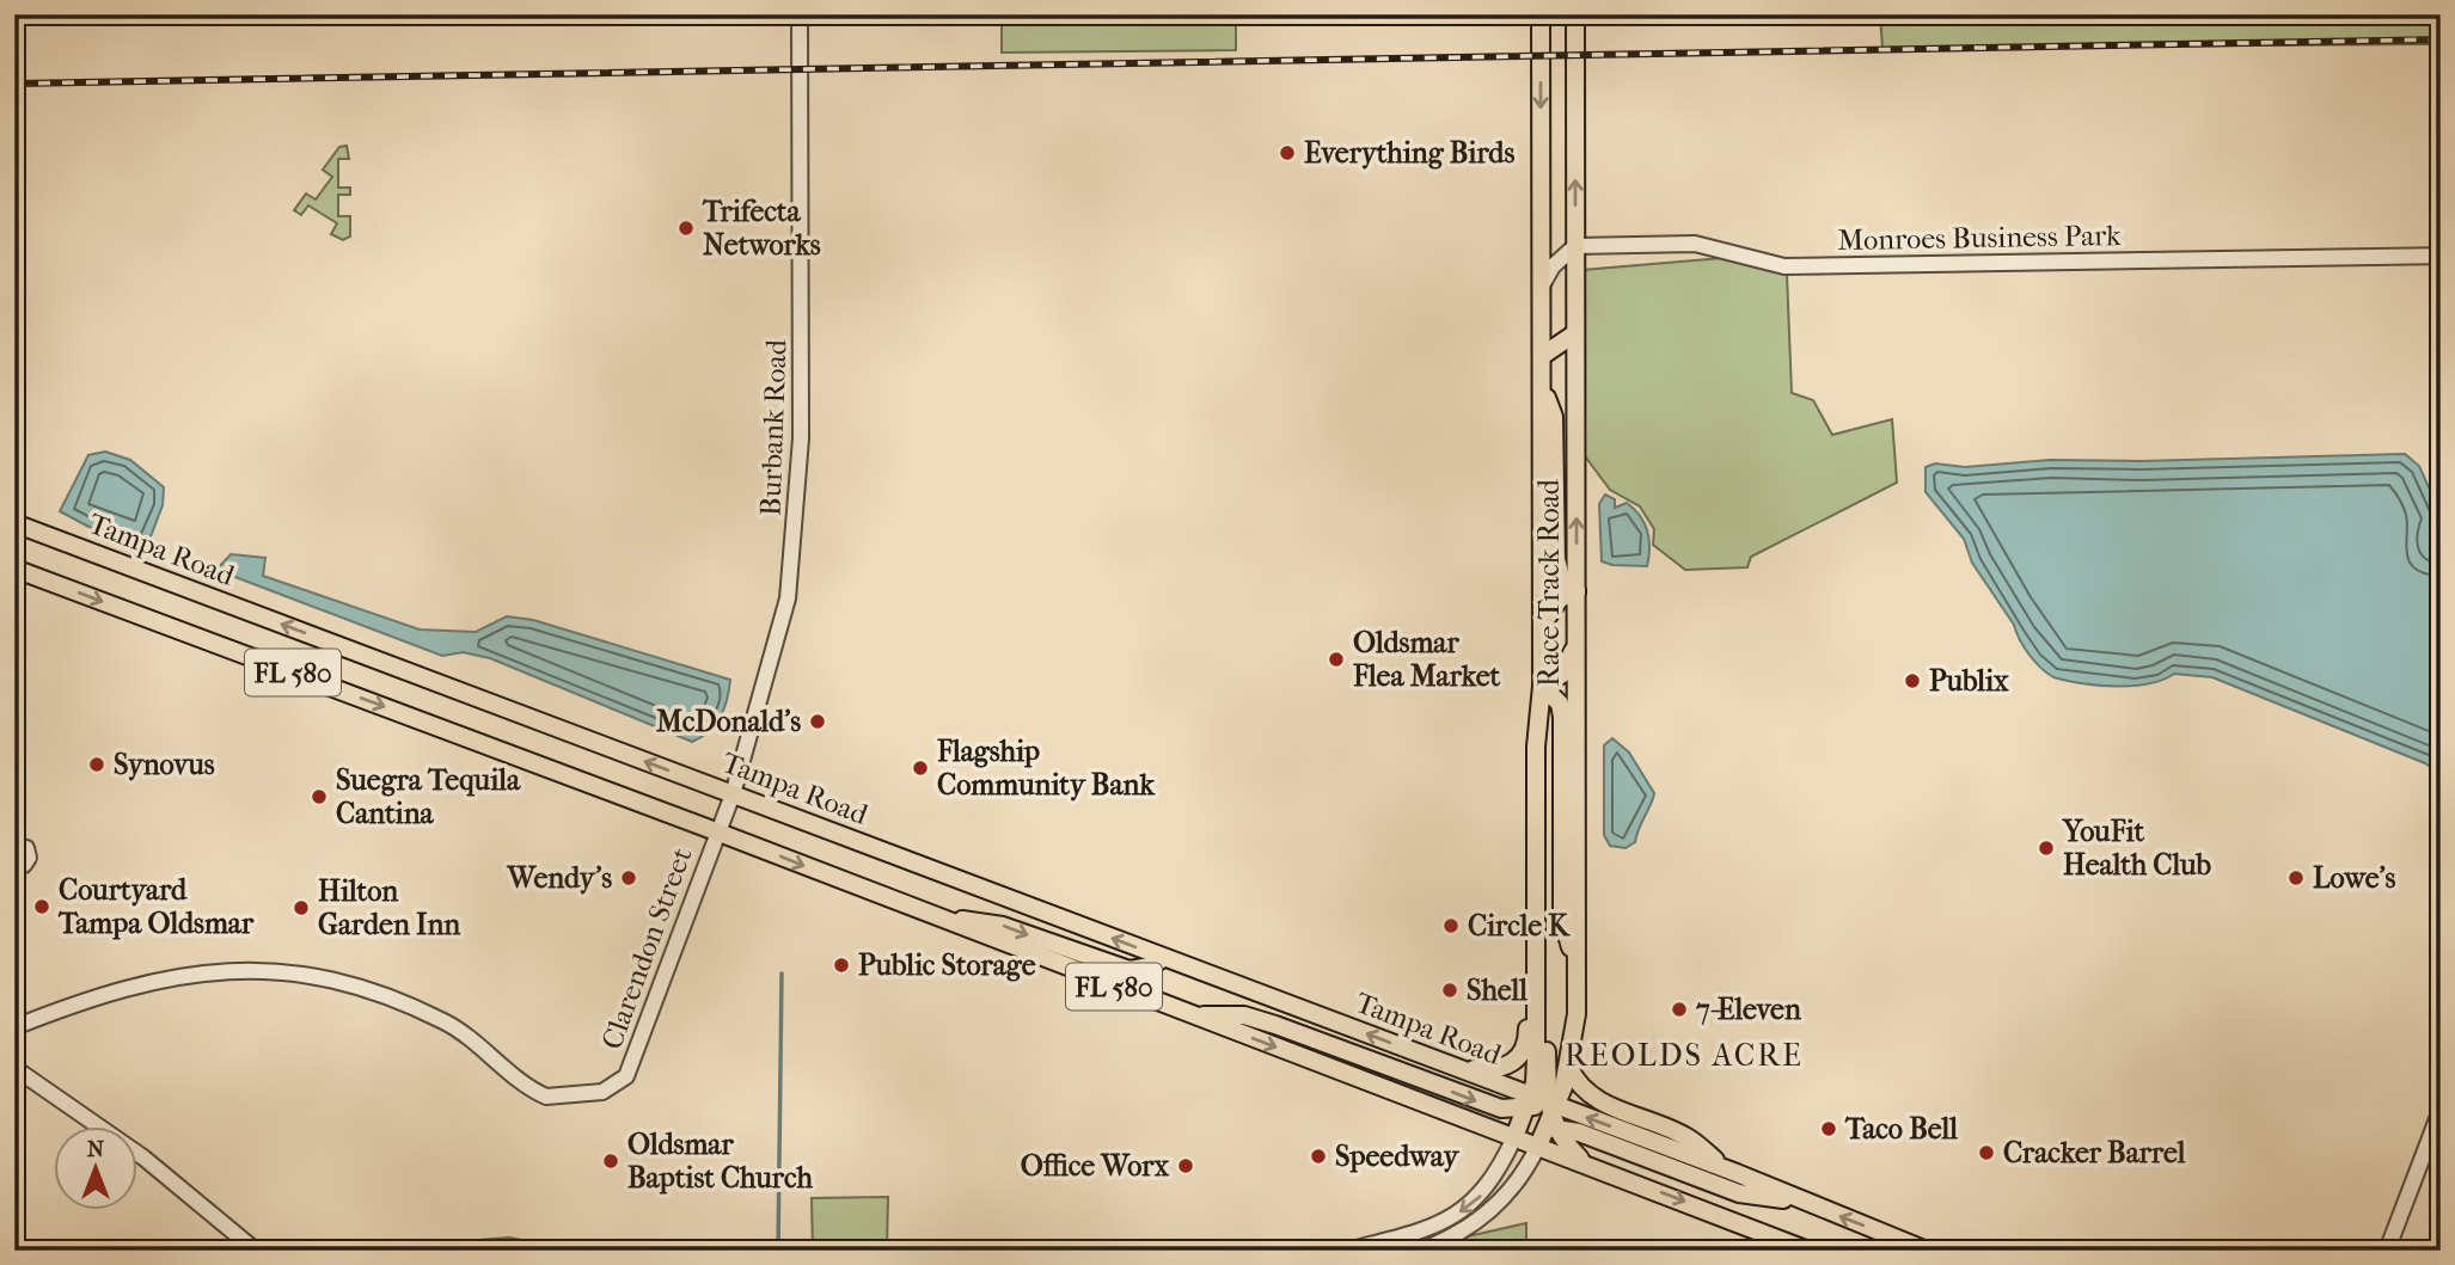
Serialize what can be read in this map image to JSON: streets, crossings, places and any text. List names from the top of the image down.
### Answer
{
  "streets": {
    "main road": ["Tampa Road", "Race Track Road", "FL 580"],
    "street": ["Monroes Business Park", "Burbank Road", "Clarendon Street"]
  },
  "crossings": [
    ["Monroes Business Park", "Race Track Road"],
    ["Burbank Road", "Tampa Road"],
    ["Burbank Road", "FL 580"],
    ["Burbank Road", "Clarendon Street"],
    ["Tampa Road", "Race Track Road"],
    ["Tampa Road", "FL 580"],
    ["Race Track Road", "FL 580"],
    ["FL 580", "Clarendon Street"]
  ],
  "districts": ["REOLDS ACRE"],
  "places": [
    "Everything Birds",
    "Trifecta Networks",
    "Oldsmar Flea Market",
    "Publix",
    "McDonald's",
    "Synovus",
    "Flagship Community Bank",
    "Suegra Tequila Cantina",
    "YouFit Health Club",
    "Wendy's",
    "Lowe's",
    "Courtyard Tampa Oldsmar",
    "Hilton Garden Inn",
    "Circle K",
    "Public Storage",
    "Shell",
    "7-Eleven",
    "Taco Bell",
    "Cracker Barrel",
    "Speedway",
    "Oldsmar Baptist Church",
    "Office Worx"
  ],
  "north": "top"
}
